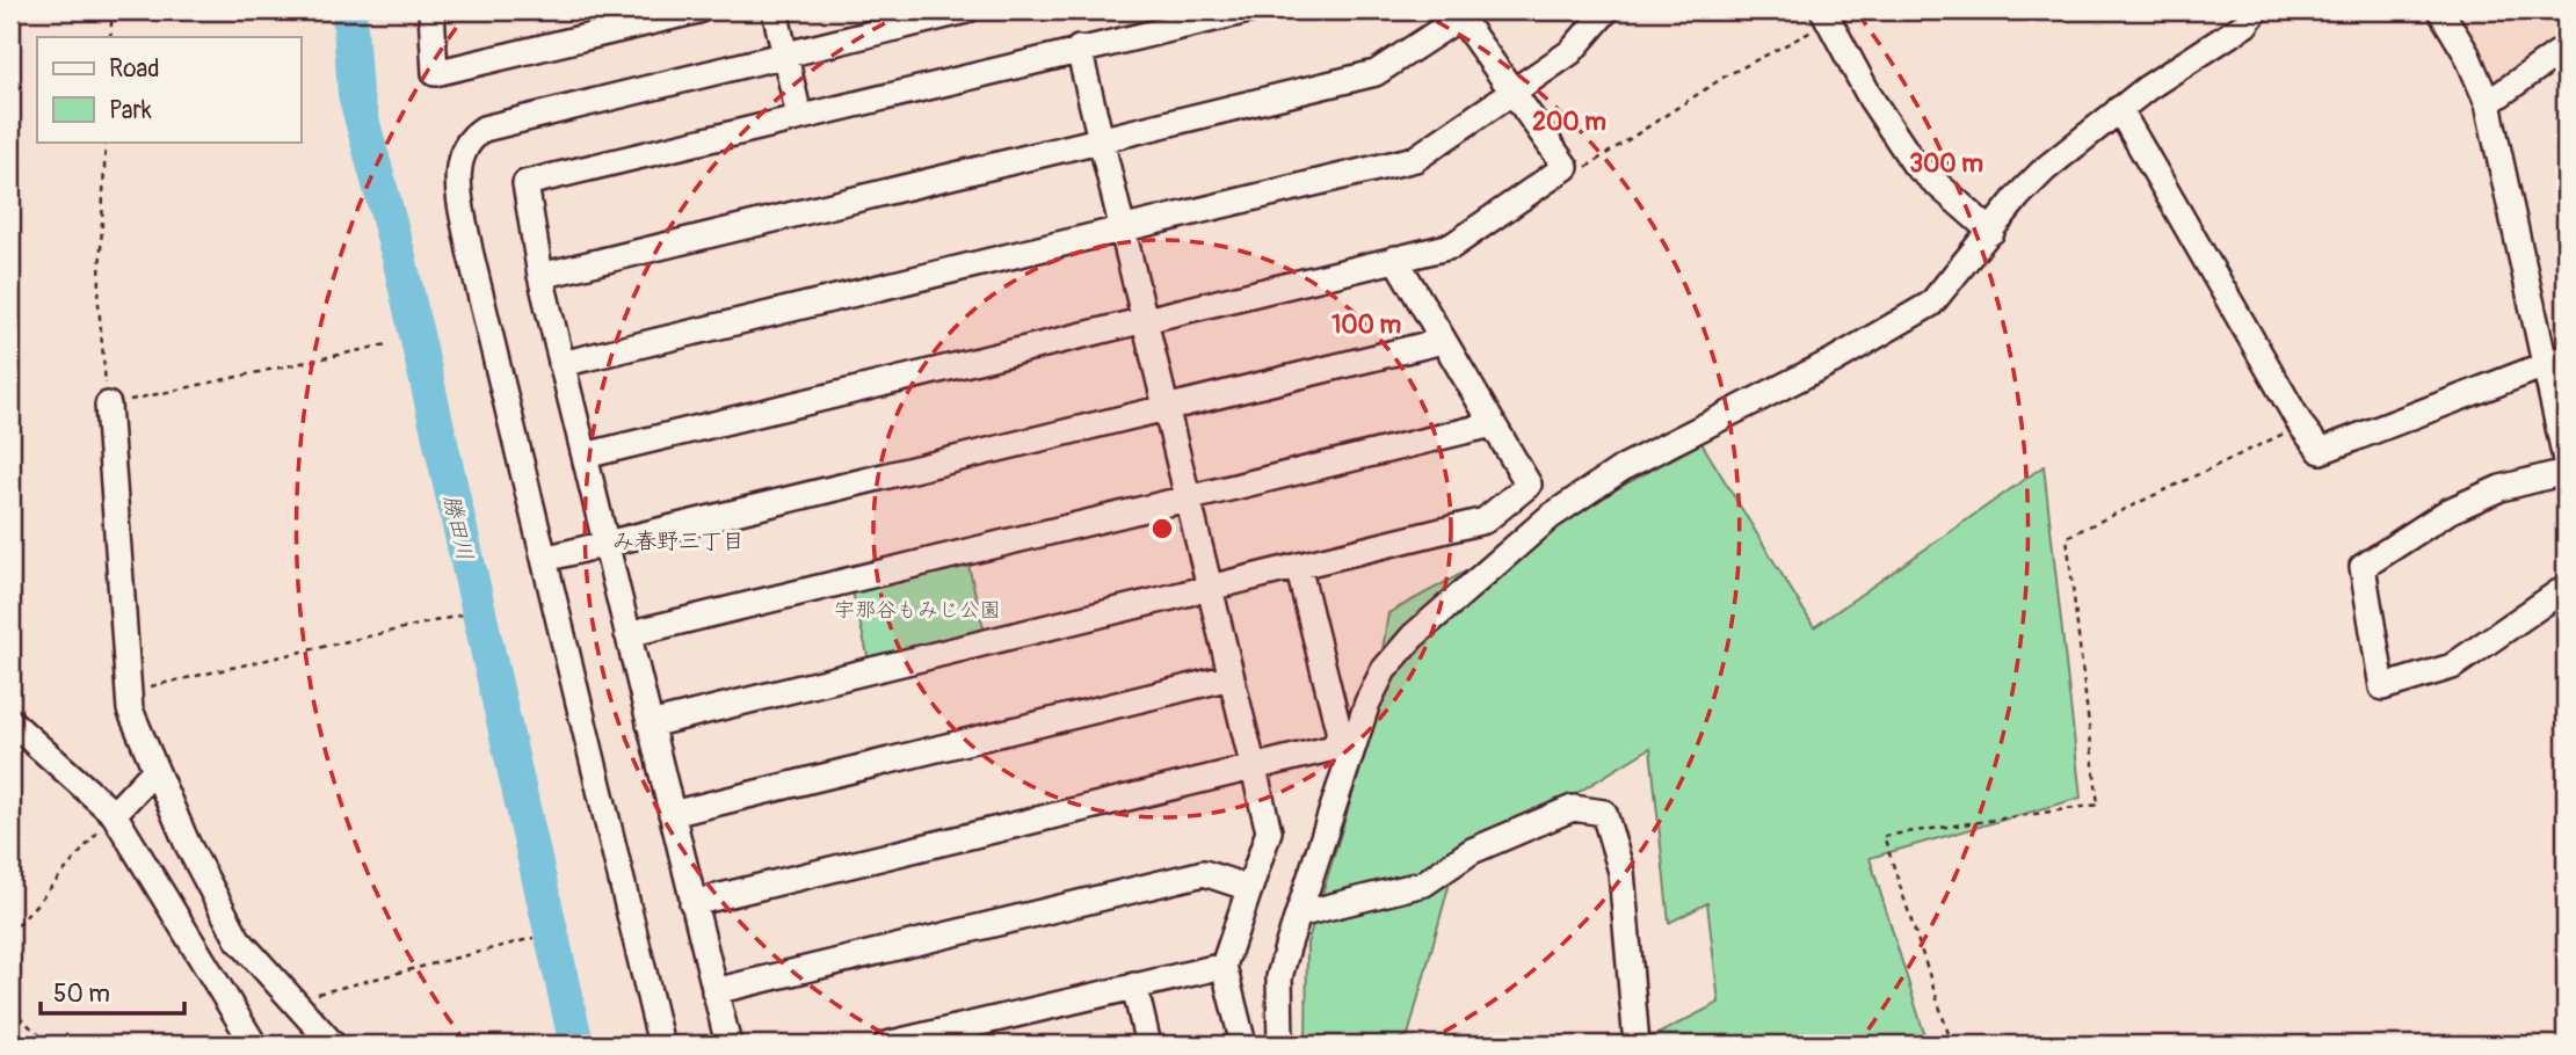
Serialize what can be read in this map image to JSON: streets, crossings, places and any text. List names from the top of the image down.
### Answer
{
  "districts": ["み春野三丁目"],
  "water": ["勝田川"],
  "parks": ["宇那谷もみじ公園"],
  "legend": ["Road", "Park"],
  "scale_bar": "50 m",
  "rings": ["200 m", "300 m", "100 m"]
}
